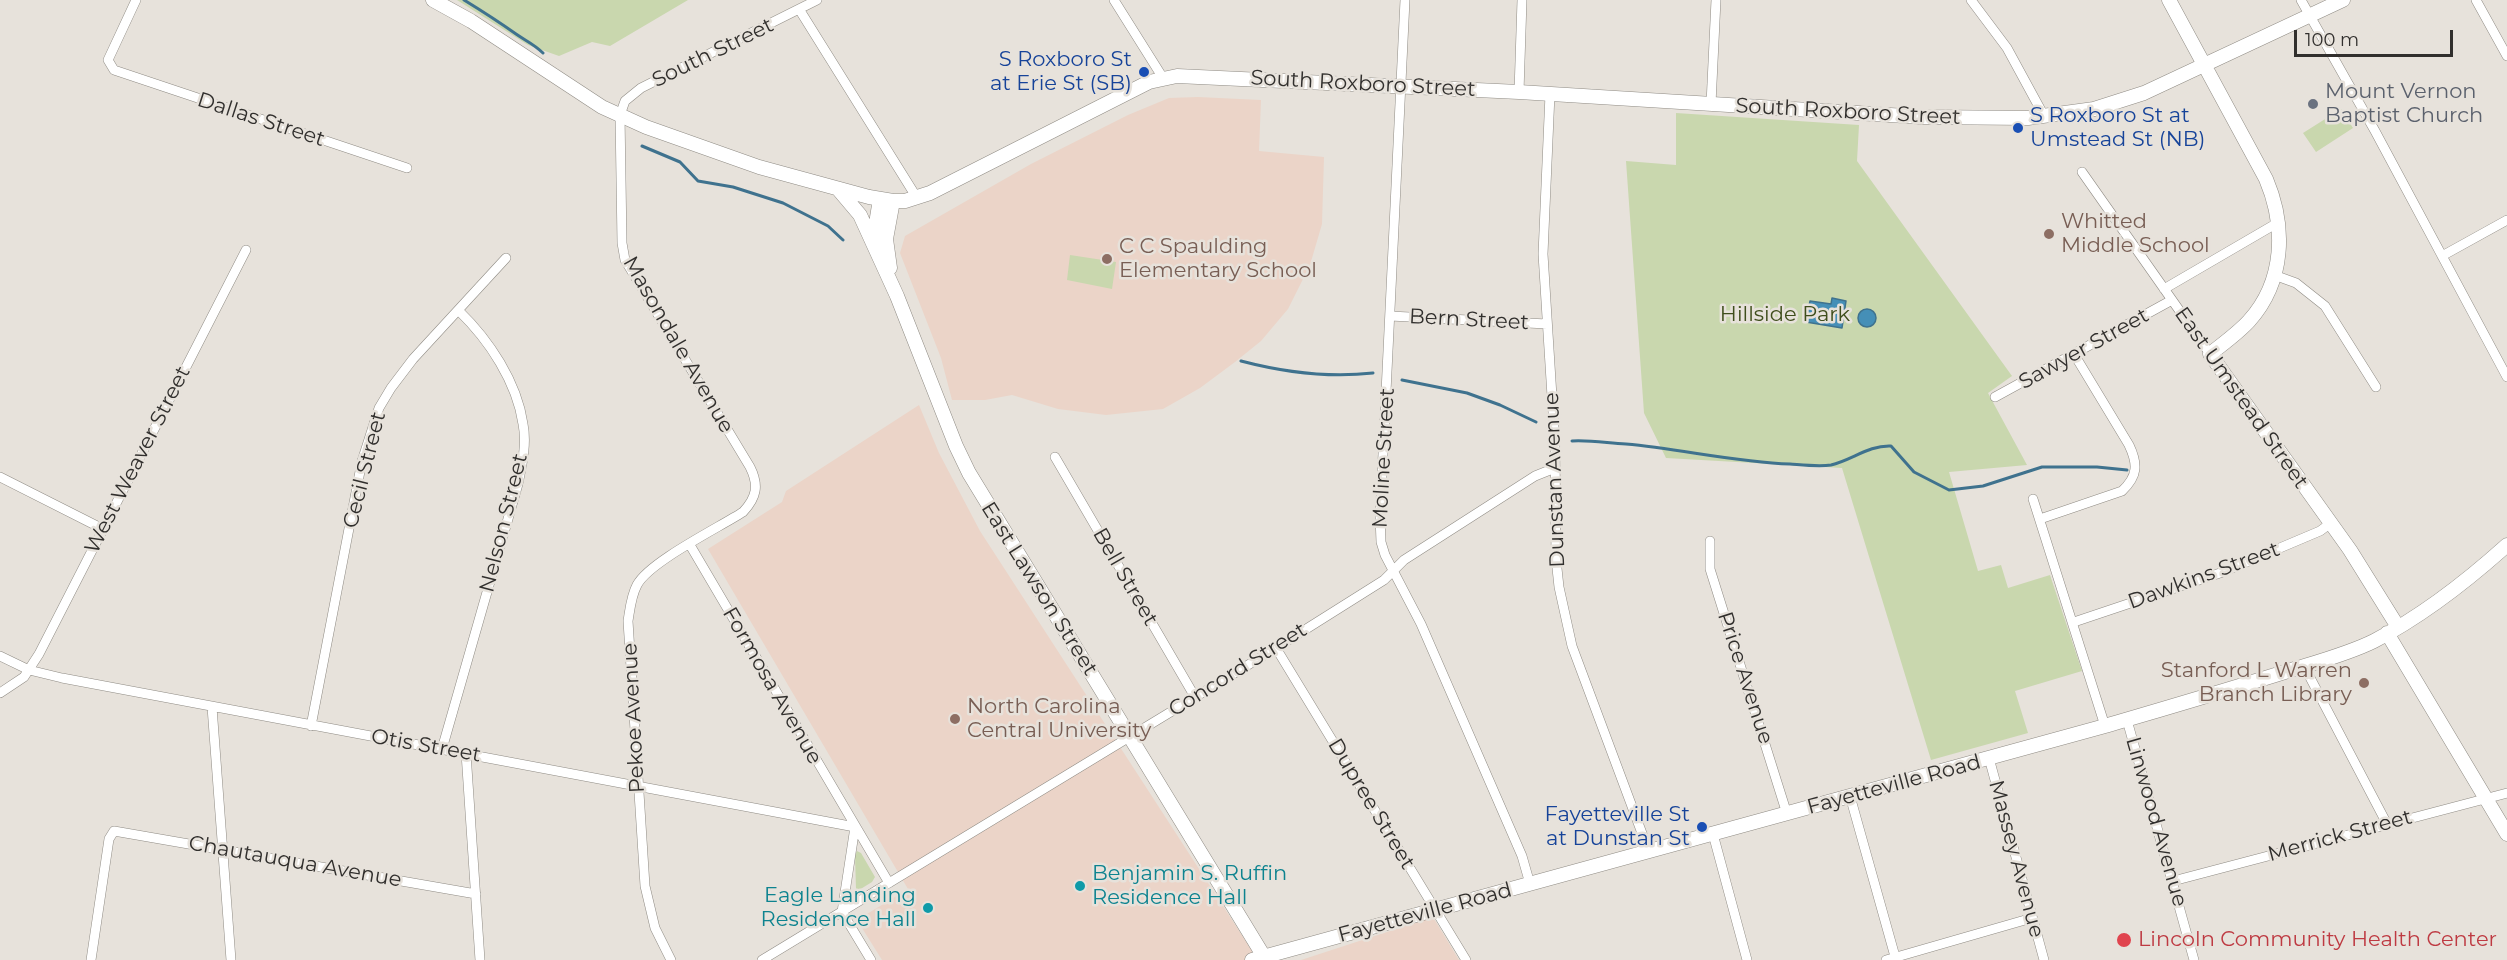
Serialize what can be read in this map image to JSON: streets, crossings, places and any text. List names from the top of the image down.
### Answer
{
  "streets": {
    "street": [
      "South Street",
      "South Roxboro Street",
      "Dallas Street",
      "Bern Street",
      "Masondale Avenue",
      "Sawyer Street",
      "East Umstead Street",
      "Moline Street",
      "West Weaver Street",
      "Cecil Street",
      "Dunstan Avenue",
      "Nelson Street",
      "Dawkins Street",
      "Bell Street",
      "East Lawson Street",
      "Concord Street",
      "Price Avenue",
      "Formosa Avenue",
      "Pekoe Avenue",
      "Otis Street",
      "Fayetteville Road",
      "Dupree Street",
      "Linwood Avenue",
      "Merrick Street",
      "Massey Avenue",
      "Chautauqua Avenue"
    ]
  },
  "crossings": [
    ["South Street", "South Roxboro Street"],
    ["South Street", "Masondale Avenue"],
    ["South Roxboro Street", "Masondale Avenue"],
    ["South Roxboro Street", "Moline Street"],
    ["South Roxboro Street", "Dunstan Avenue"],
    ["South Roxboro Street", "East Lawson Street"],
    ["Bern Street", "Moline Street"],
    ["Bern Street", "Dunstan Avenue"],
    ["Masondale Avenue", "Pekoe Avenue"],
    ["Sawyer Street", "East Umstead Street"],
    ["East Umstead Street", "Dawkins Street"],
    ["East Umstead Street", "Fayetteville Road"],
    ["East Umstead Street", "Merrick Street"],
    ["Moline Street", "Concord Street"],
    ["Moline Street", "Fayetteville Road"],
    ["West Weaver Street", "Otis Street"],
    ["Cecil Street", "Nelson Street"],
    ["Cecil Street", "Otis Street"],
    ["Dunstan Avenue", "Concord Street"],
    ["Dunstan Avenue", "Fayetteville Road"],
    ["Nelson Street", "Otis Street"],
    ["Dawkins Street", "Linwood Avenue"],
    ["Bell Street", "Concord Street"],
    ["East Lawson Street", "Concord Street"],
    ["East Lawson Street", "Fayetteville Road"],
    ["Concord Street", "Formosa Avenue"],
    ["Concord Street", "Dupree Street"],
    ["Price Avenue", "Fayetteville Road"],
    ["Formosa Avenue", "Pekoe Avenue"],
    ["Formosa Avenue", "Otis Street"],
    ["Pekoe Avenue", "Otis Street"],
    ["Fayetteville Road", "Dupree Street"],
    ["Fayetteville Road", "Linwood Avenue"],
    ["Fayetteville Road", "Massey Avenue"],
    ["Linwood Avenue", "Merrick Street"]
  ],
  "parks": ["Hillside Park"],
  "places": [
    "S Roxboro St at Erie St (SB)",
    "Mount Vernon Baptist Church",
    "S Roxboro St at Umstead St (NB)",
    "Whitted Middle School",
    "C C Spaulding Elementary School",
    "Stanford L Warren Branch Library",
    "North Carolina Central University",
    "Fayetteville St at Dunstan St",
    "Benjamin S. Ruffin Residence Hall",
    "Eagle Landing Residence Hall",
    "Lincoln Community Health Center"
  ],
  "scale_bar": "100 m"
}
